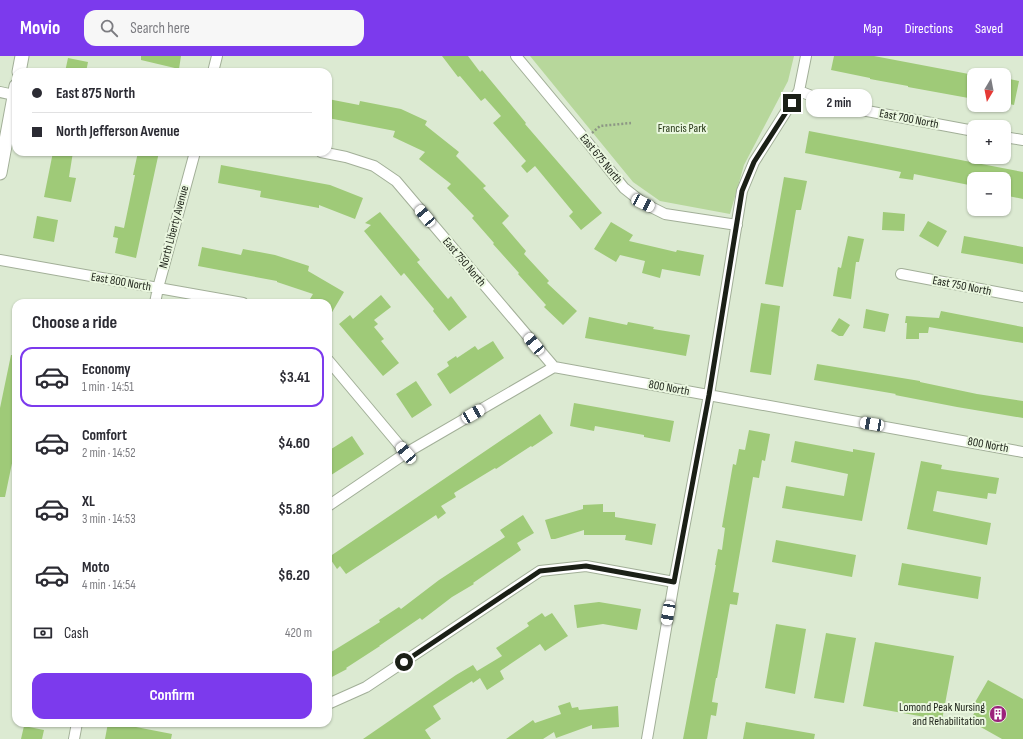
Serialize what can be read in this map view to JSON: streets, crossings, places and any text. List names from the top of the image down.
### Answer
{
  "streets": {
    "street": [
      "East 700 North",
      "East 675 North",
      "North Liberty Avenue",
      "East 750 North",
      "East 800 North",
      "800 North"
    ]
  },
  "crossings": [
    ["North Liberty Avenue", "East 800 North"],
    ["East 750 North", "800 North"]
  ],
  "parks": ["Francis Park"],
  "places": {
    "building": ["Lomond Peak Nursing and Rehabilitation"]
  },
  "north": "bottom",
  "page": {
    "header": "Movio",
    "search": "Search here",
    "nav": ["Map", "Directions", "Saved"],
    "map_buttons": ["+", "−"],
    "banner": ["East 875 North", "North Jefferson Avenue"],
    "bubble": "2 min",
    "heading": "Choose a ride",
    "list": [
      {
        "name": "Economy",
        "note": "1 min · 14:51",
        "value": "$3.41"
      },
      {
        "name": "Comfort",
        "note": "2 min · 14:52",
        "value": "$4.60"
      },
      {
        "name": "XL",
        "note": "3 min · 14:53",
        "value": "$5.80"
      },
      {
        "name": "Moto",
        "note": "4 min · 14:54",
        "value": "$6.20"
      }
    ],
    "pay": ["Cash", "420 m"],
    "buttons": "Confirm"
  }
}
